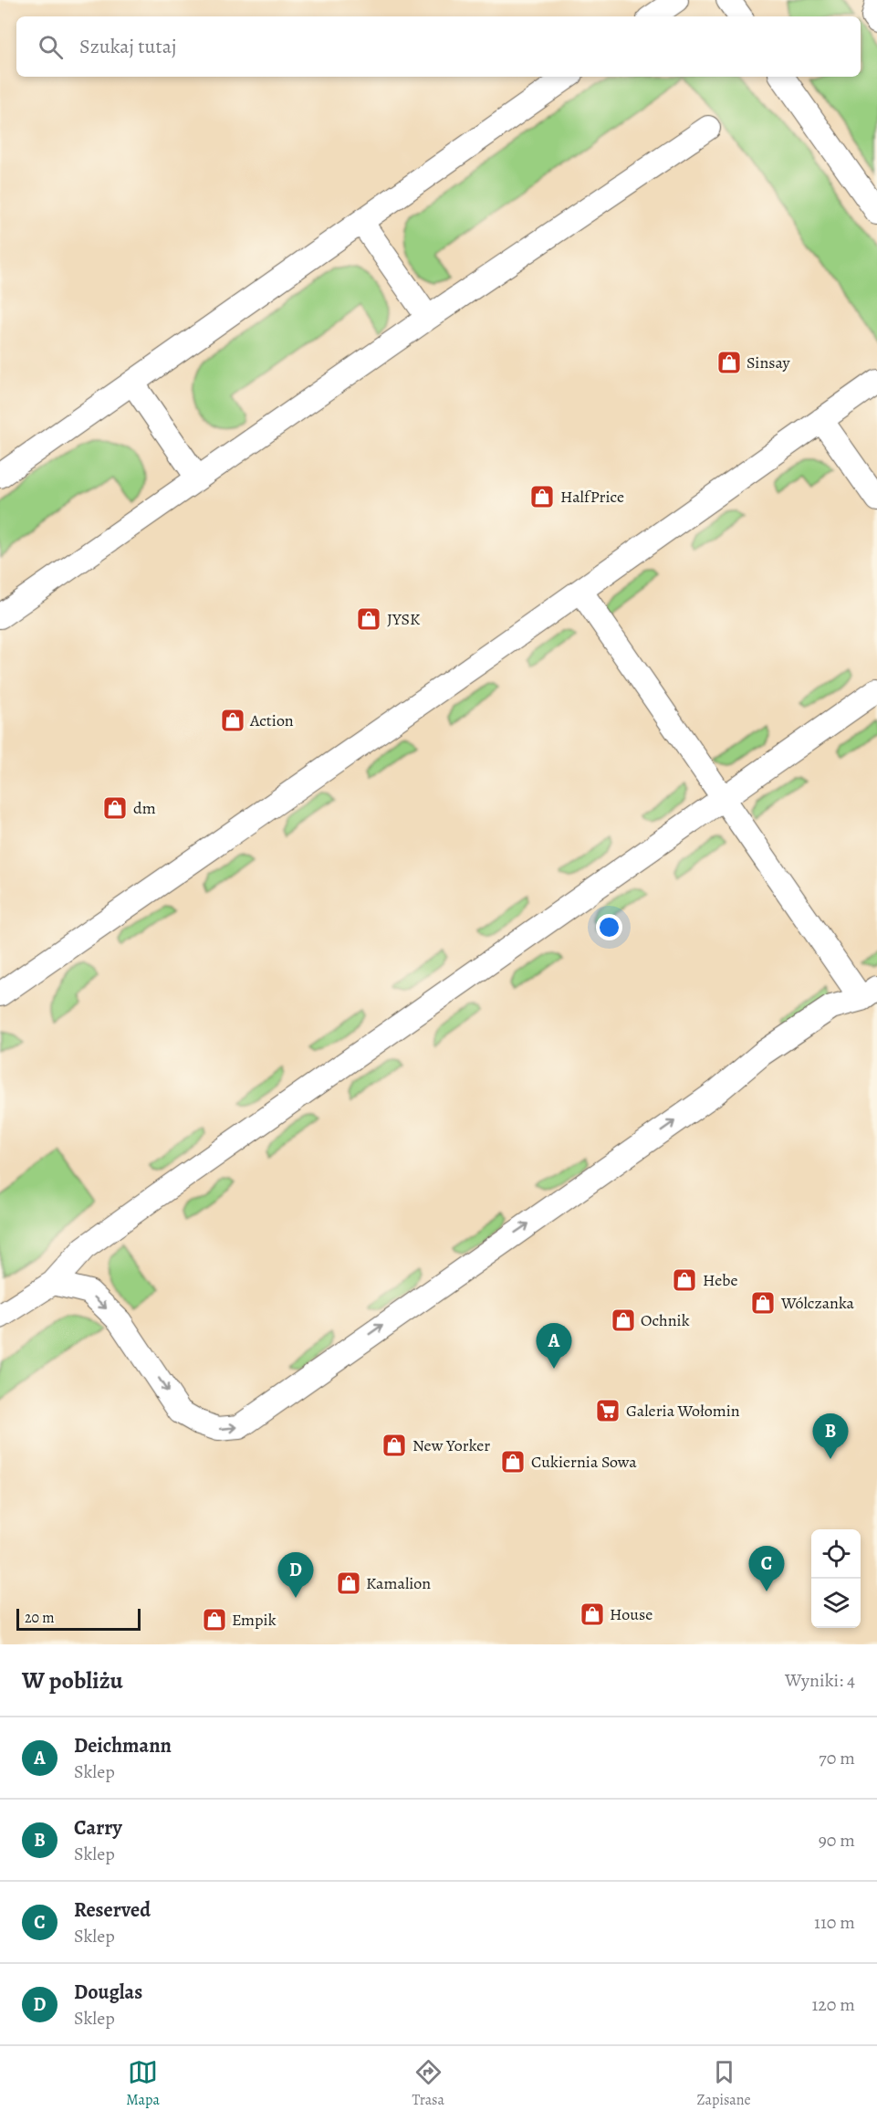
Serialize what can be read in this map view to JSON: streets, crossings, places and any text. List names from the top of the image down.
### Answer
{
  "places": {
    "shop": [
      "Sinsay",
      "HalfPrice",
      "JYSK",
      "Action",
      "dm",
      "Hebe",
      "Wólczanka",
      "Ochnik",
      "New Yorker",
      "Cukiernia Sowa",
      "Kamalion",
      "House",
      "Empik"
    ],
    "supermarket": ["Galeria Wołomin"]
  },
  "scale_bar": "20 m",
  "page": {
    "search": "Szukaj tutaj",
    "pins": [
      "A",
      "B",
      "C",
      "D"
    ],
    "scale": "20 m",
    "heading": ["W pobliżu", "Wyniki: 4"],
    "list": [
      {
        "mark": "A",
        "name": "Deichmann",
        "note": "Sklep",
        "value": "70 m"
      },
      {
        "mark": "B",
        "name": "Carry",
        "note": "Sklep",
        "value": "90 m"
      },
      {
        "mark": "C",
        "name": "Reserved",
        "note": "Sklep",
        "value": "110 m"
      },
      {
        "mark": "D",
        "name": "Douglas",
        "note": "Sklep",
        "value": "120 m"
      }
    ],
    "nav": ["Mapa", "Trasa", "Zapisane"]
  }
}
